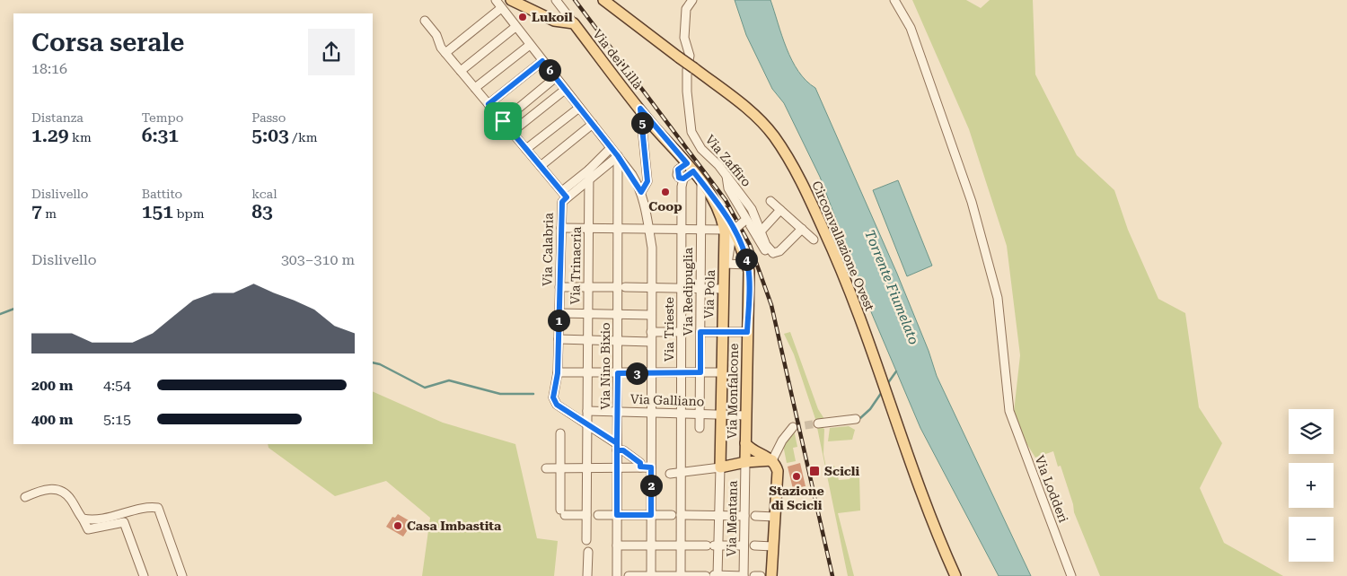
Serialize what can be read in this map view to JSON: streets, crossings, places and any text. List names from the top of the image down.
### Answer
{
  "streets": {
    "main road": [
      "Via dei Lillà",
      "Circonvallazione Ovest",
      "Via Pola",
      "Via Monfalcone"
    ],
    "street": [
      "Via Zaffiro",
      "Via Calabria",
      "Via Trinacria",
      "Via Redipuglia",
      "Via Trieste",
      "Via Nino Bixio",
      "Via Galliano",
      "Via Lodderi",
      "Via Mentana"
    ]
  },
  "crossings": [
    ["Via dei Lillà", "Via Pola"],
    ["Via Calabria", "Via Trinacria"],
    ["Via Trinacria", "Via Galliano"],
    ["Via Redipuglia", "Via Pola"],
    ["Via Redipuglia", "Via Galliano"],
    ["Via Pola", "Via Trieste"],
    ["Via Pola", "Via Monfalcone"],
    ["Via Pola", "Via Galliano"],
    ["Via Trieste", "Via Galliano"],
    ["Via Nino Bixio", "Via Galliano"],
    ["Via Monfalcone", "Via Galliano"],
    ["Via Monfalcone", "Via Mentana"]
  ],
  "water": ["Torrente Fiumelato"],
  "places": {
    "other": [
      "Lukoil",
      "Coop",
      "Stazione di Scicli",
      "Casa Imbastita"
    ],
    "transit": ["Scicli"]
  },
  "page": {
    "heading": ["Corsa serale", "18:16"],
    "pins": [
      "6",
      "5",
      "4",
      "1",
      "3",
      "2"
    ],
    "stats": [
      ["Distanza", "1.29 km"],
      ["Tempo", "6:31"],
      ["Passo", "5:03 /km"],
      ["Dislivello", "7 m"],
      ["Battito", "151 bpm"],
      ["kcal", "83"]
    ],
    "chart": ["Dislivello", "303–310 m"],
    "list": [
      {
        "name": "200 m",
        "note": "4:54"
      },
      {
        "name": "400 m",
        "note": "5:15"
      }
    ],
    "map_buttons": ["+", "−"]
  }
}
